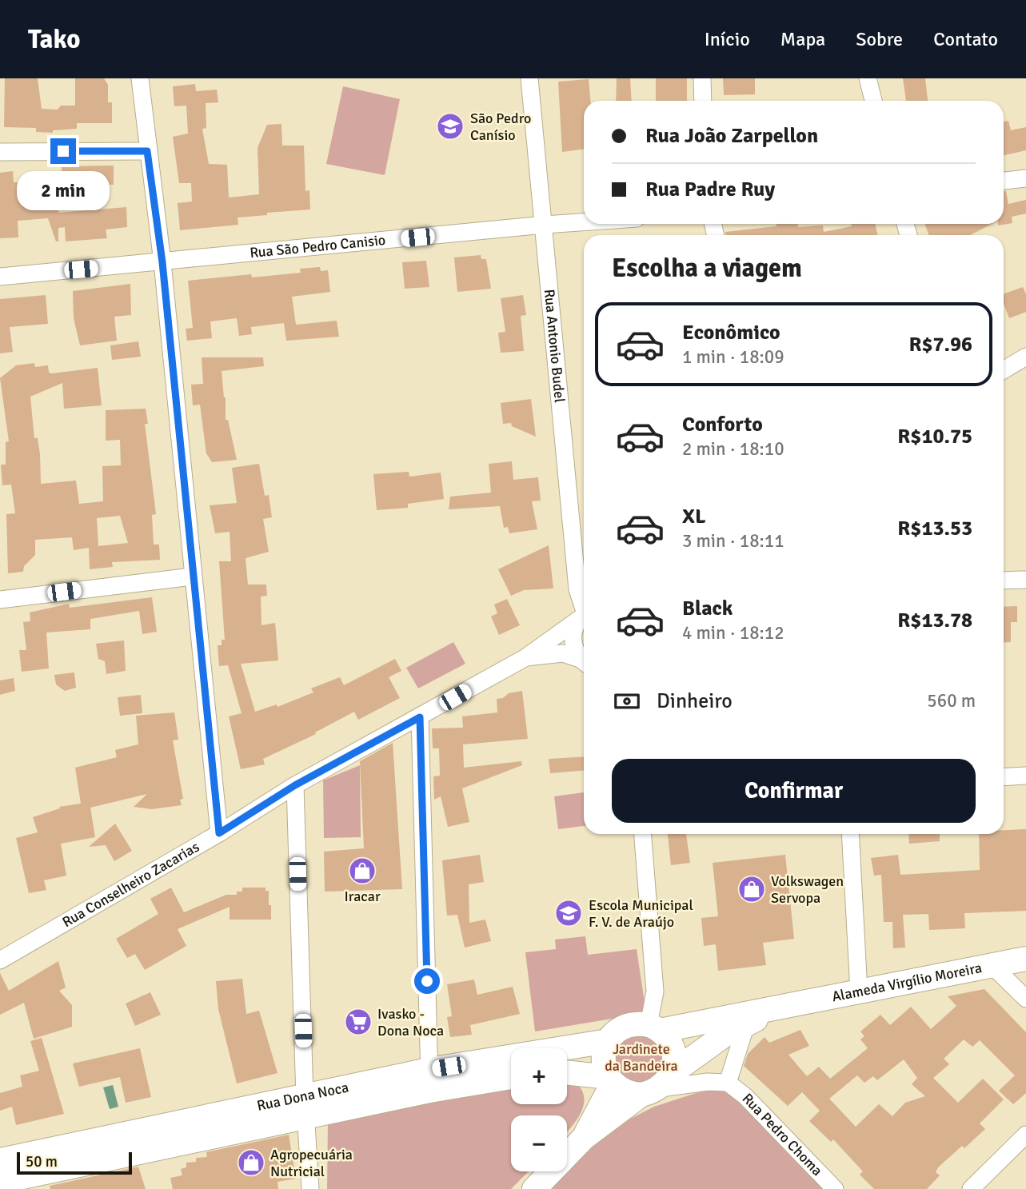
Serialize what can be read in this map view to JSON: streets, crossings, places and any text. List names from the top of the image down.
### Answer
{
  "streets": {
    "main road": ["Alameda Virgílio Moreira", "Rua Dona Noca"],
    "street": [
      "Rua São Pedro Canisio",
      "Rua Antonio Budel",
      "Rua Conselheiro Zacarias",
      "Rua Pedro Choma"
    ]
  },
  "crossings": [
    ["Rua São Pedro Canisio", "Rua Antonio Budel"],
    ["Alameda Virgílio Moreira", "Rua Dona Noca"]
  ],
  "parks": ["Jardinete da Bandeira"],
  "places": {
    "school or university": ["São Pedro Canísio", "Escola Municipal F. V. de Araújo"],
    "shop": ["Iracar", "Volkswagen Servopa", "Agropecuária Nutricial"],
    "supermarket": ["Ivasko - Dona Noca"]
  },
  "scale_bar": "50 m",
  "page": {
    "header": "Tako",
    "nav": [
      "Início",
      "Mapa",
      "Sobre",
      "Contato"
    ],
    "banner": ["Rua João Zarpellon", "Rua Padre Ruy"],
    "bubble": "2 min",
    "heading": "Escolha a viagem",
    "list": [
      {
        "name": "Econômico",
        "note": "1 min · 18:09",
        "value": "R$7.96"
      },
      {
        "name": "Conforto",
        "note": "2 min · 18:10",
        "value": "R$10.75"
      },
      {
        "name": "XL",
        "note": "3 min · 18:11",
        "value": "R$13.53"
      },
      {
        "name": "Black",
        "note": "4 min · 18:12",
        "value": "R$13.78"
      }
    ],
    "pay": ["Dinheiro", "560 m"],
    "buttons": "Confirmar",
    "map_buttons": ["+", "−"],
    "scale": "50 m"
  }
}
